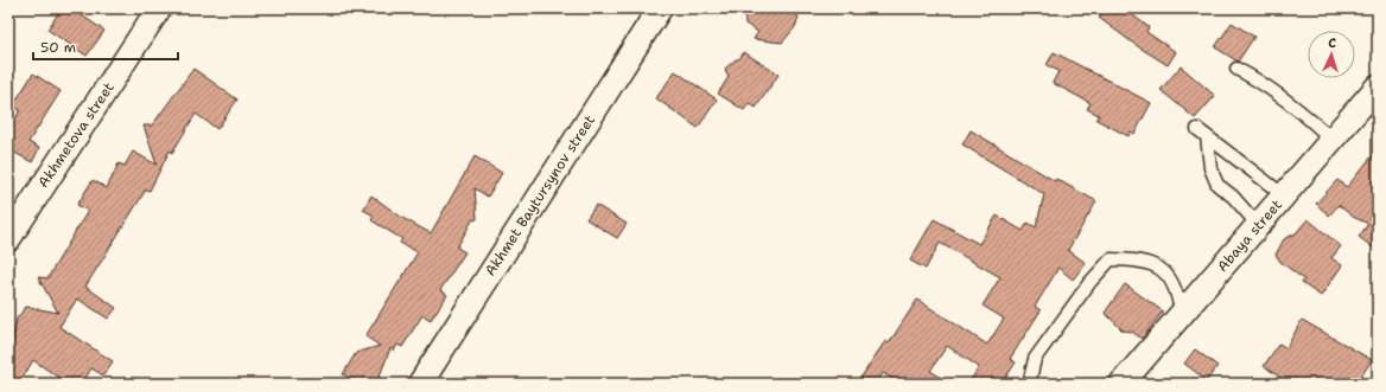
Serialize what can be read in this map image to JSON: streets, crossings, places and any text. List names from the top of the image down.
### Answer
{
  "streets": {
    "street": ["Akhmetova street", "Akhmet Baytursynov street", "Abaya street"]
  },
  "scale_bar": "50 m",
  "north": "top"
}
